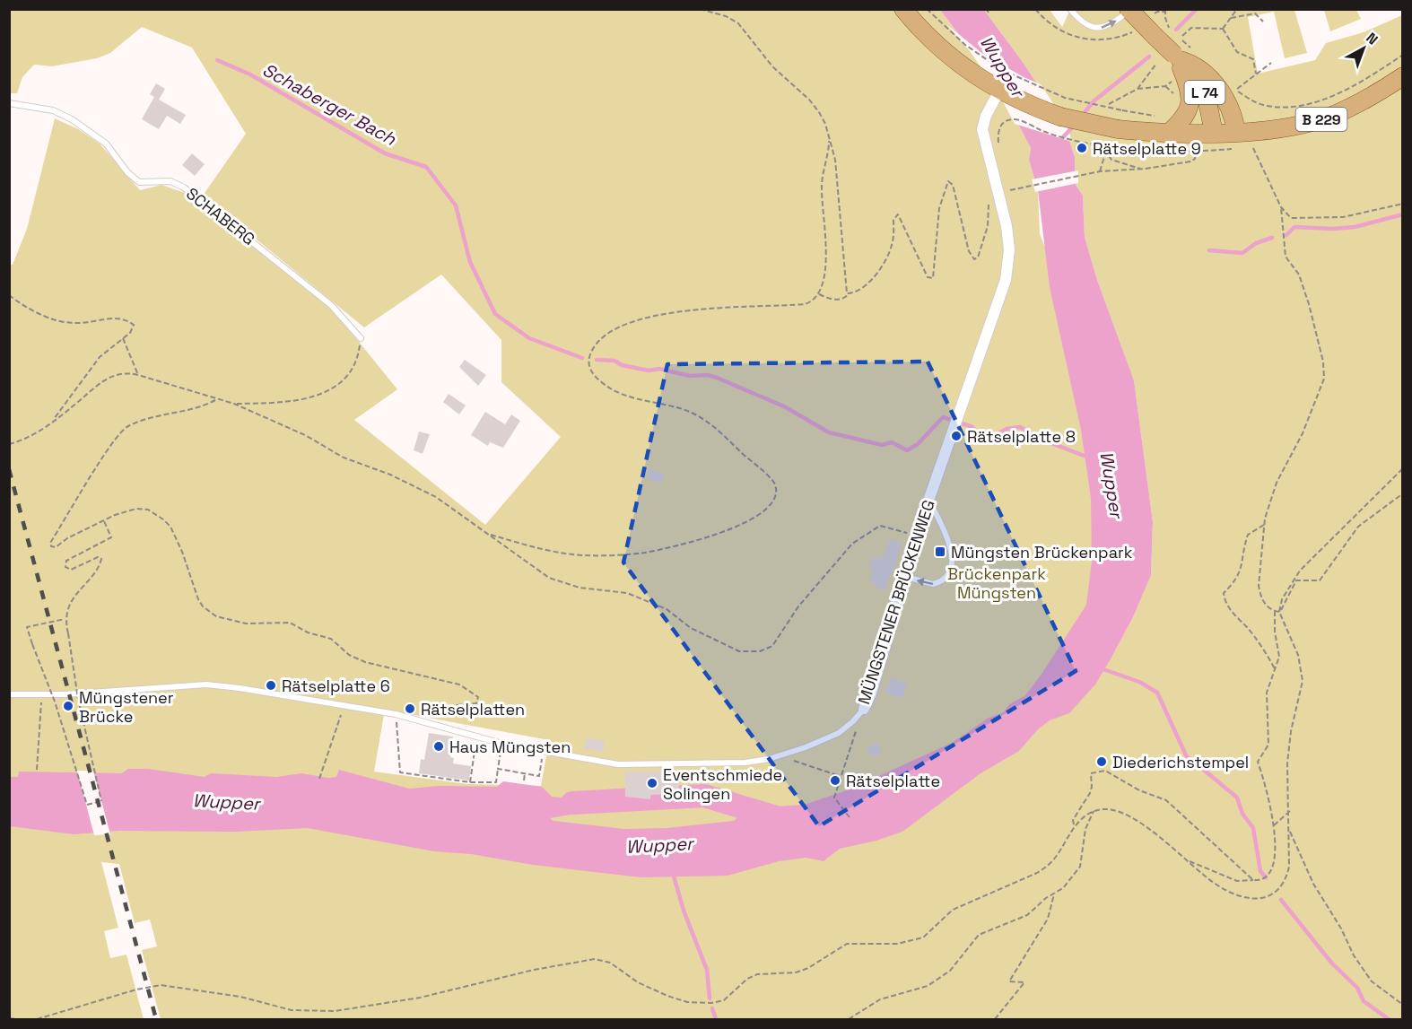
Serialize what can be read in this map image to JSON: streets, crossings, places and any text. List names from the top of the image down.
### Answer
{
  "streets": {
    "main road": ["L 74", "B 229"],
    "street": ["MÜNGSTENER BRÜCKENWEG"],
    "lane": ["SCHABERG"]
  },
  "crossings": [
    ["L 74", "B 229"],
    ["B 229", "MÜNGSTENER BRÜCKENWEG"]
  ],
  "water": ["Wupper", "Schaberger Bach"],
  "parks": ["Brückenpark Müngsten"],
  "places": {
    "other": [
      "Rätselplatte 9",
      "Rätselplatte 8",
      "Rätselplatte 6",
      "Müngstener Brücke",
      "Rätselplatten",
      "Haus Müngsten",
      "Diederichstempel",
      "Rätselplatte",
      "Eventschmiede Solingen"
    ],
    "transit": ["Müngsten Brückenpark"]
  },
  "north": "top right"
}
